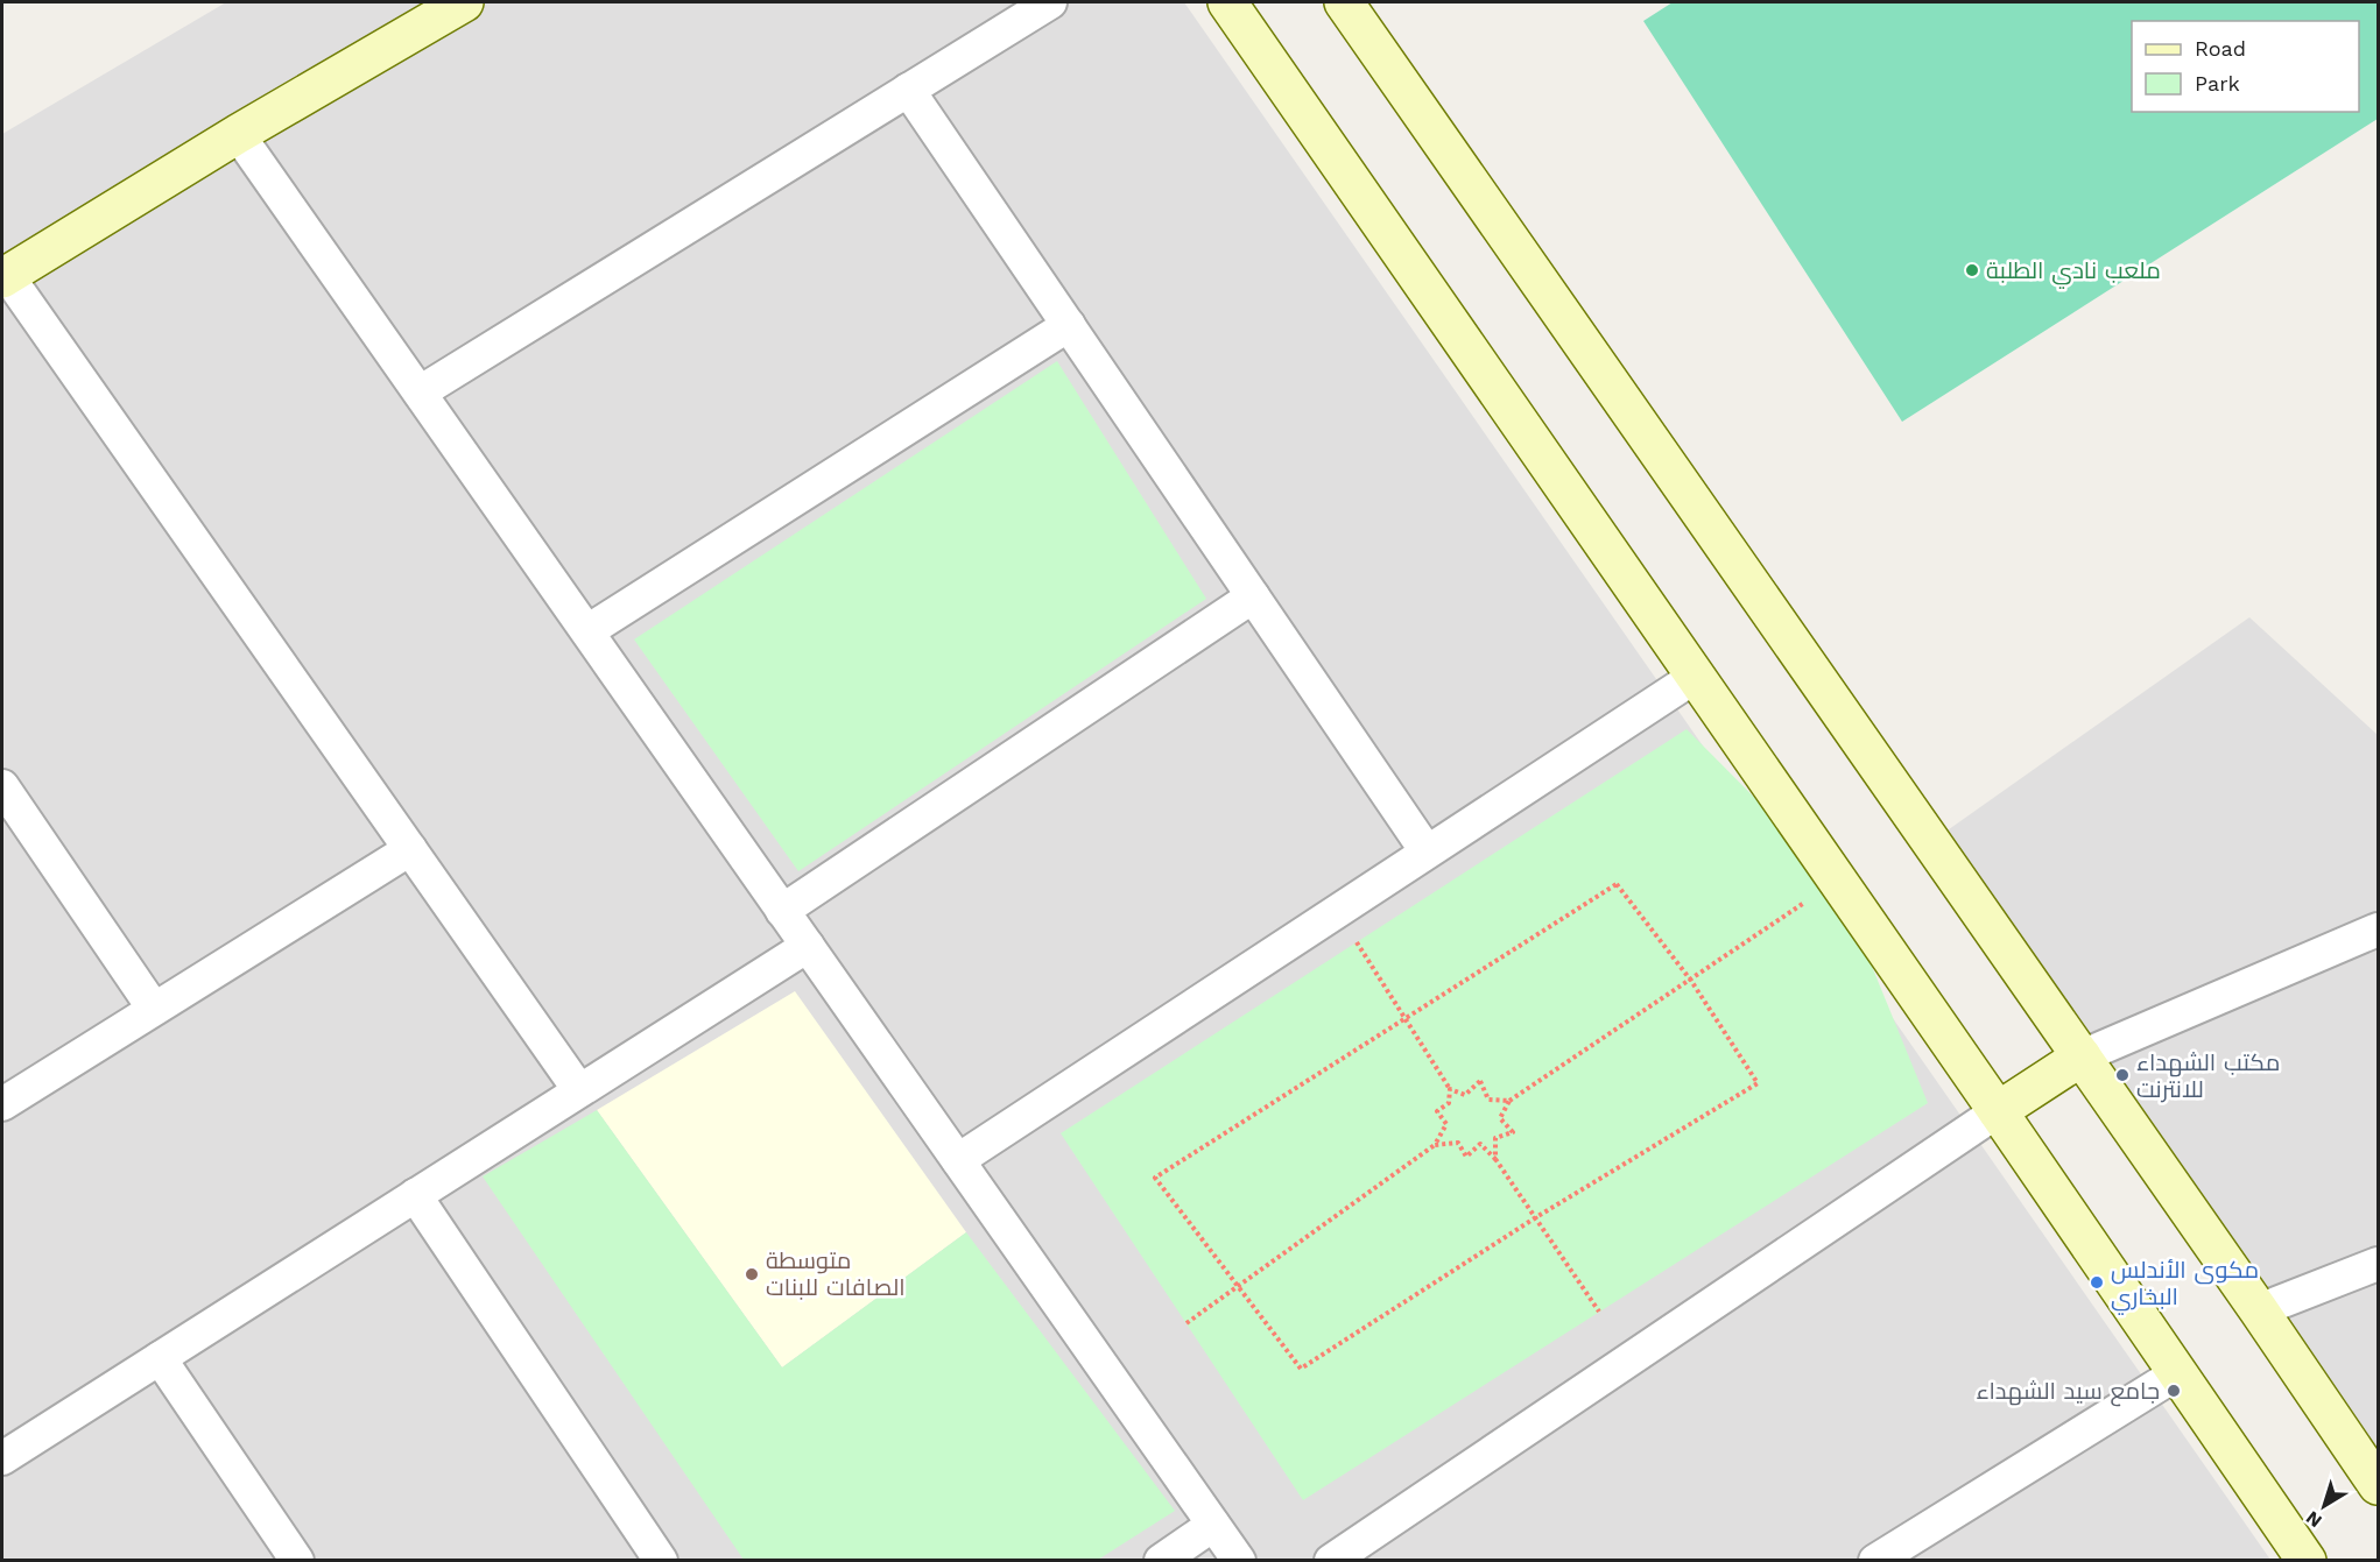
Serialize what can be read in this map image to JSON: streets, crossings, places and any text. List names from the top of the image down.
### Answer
{
  "places": [
    "ملعب نادي الطلبة",
    "مكتب الشهداء للانترنت",
    "متوسطة الصافات للبنات",
    "مكوى الأندلس البخاري",
    "جامع سيد الشهداء"
  ],
  "legend": ["Road", "Park"],
  "north": "bottom left"
}
